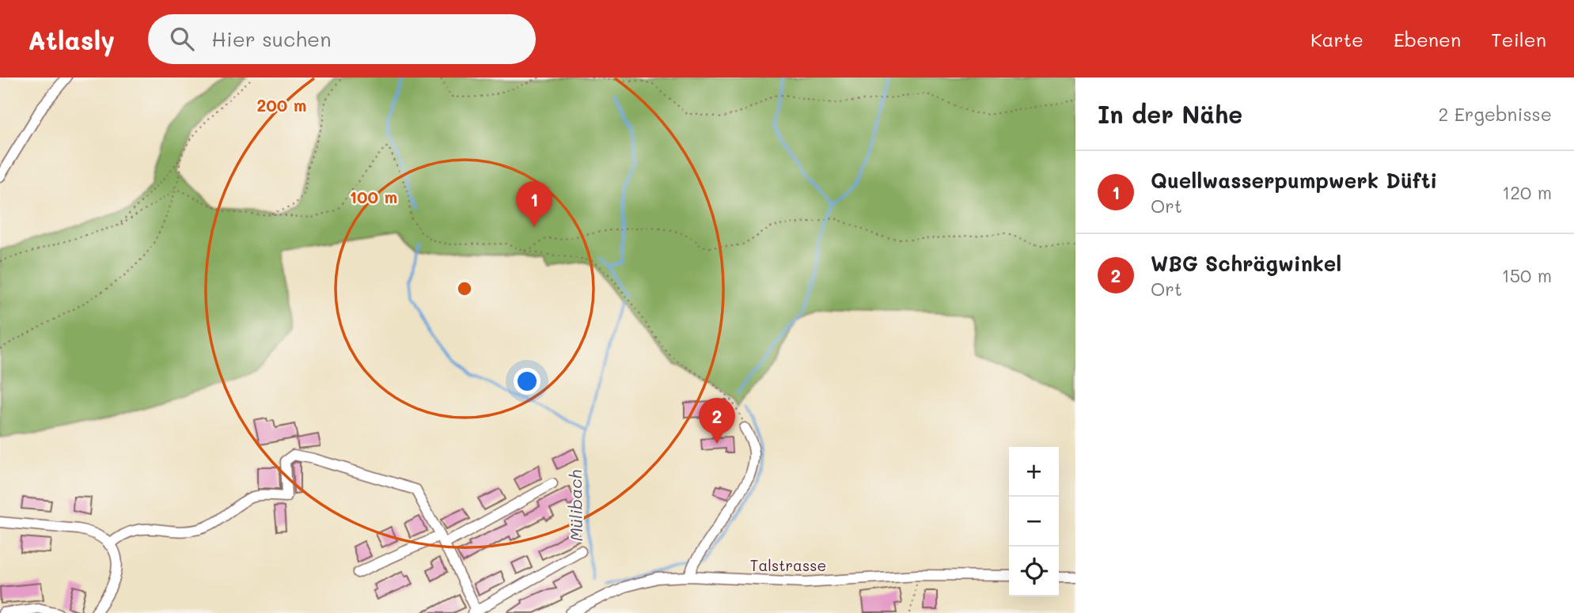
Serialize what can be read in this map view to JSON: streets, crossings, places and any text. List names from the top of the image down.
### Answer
{
  "streets": {
    "street": ["Talstrasse"]
  },
  "water": ["Mülibach"],
  "page": {
    "header": "Atlasly",
    "search": "Hier suchen",
    "nav": ["Karte", "Ebenen", "Teilen"],
    "heading": ["In der Nähe", "2 Ergebnisse"],
    "list": [
      {
        "mark": "1",
        "name": "Quellwasserpumpwerk Düfti",
        "note": "Ort",
        "value": "120 m"
      },
      {
        "mark": "2",
        "name": "WBG Schrägwinkel",
        "note": "Ort",
        "value": "150 m"
      }
    ],
    "pins": ["1", "2"],
    "map_buttons": ["+", "−"]
  },
  "rings": ["200 m", "100 m"]
}
